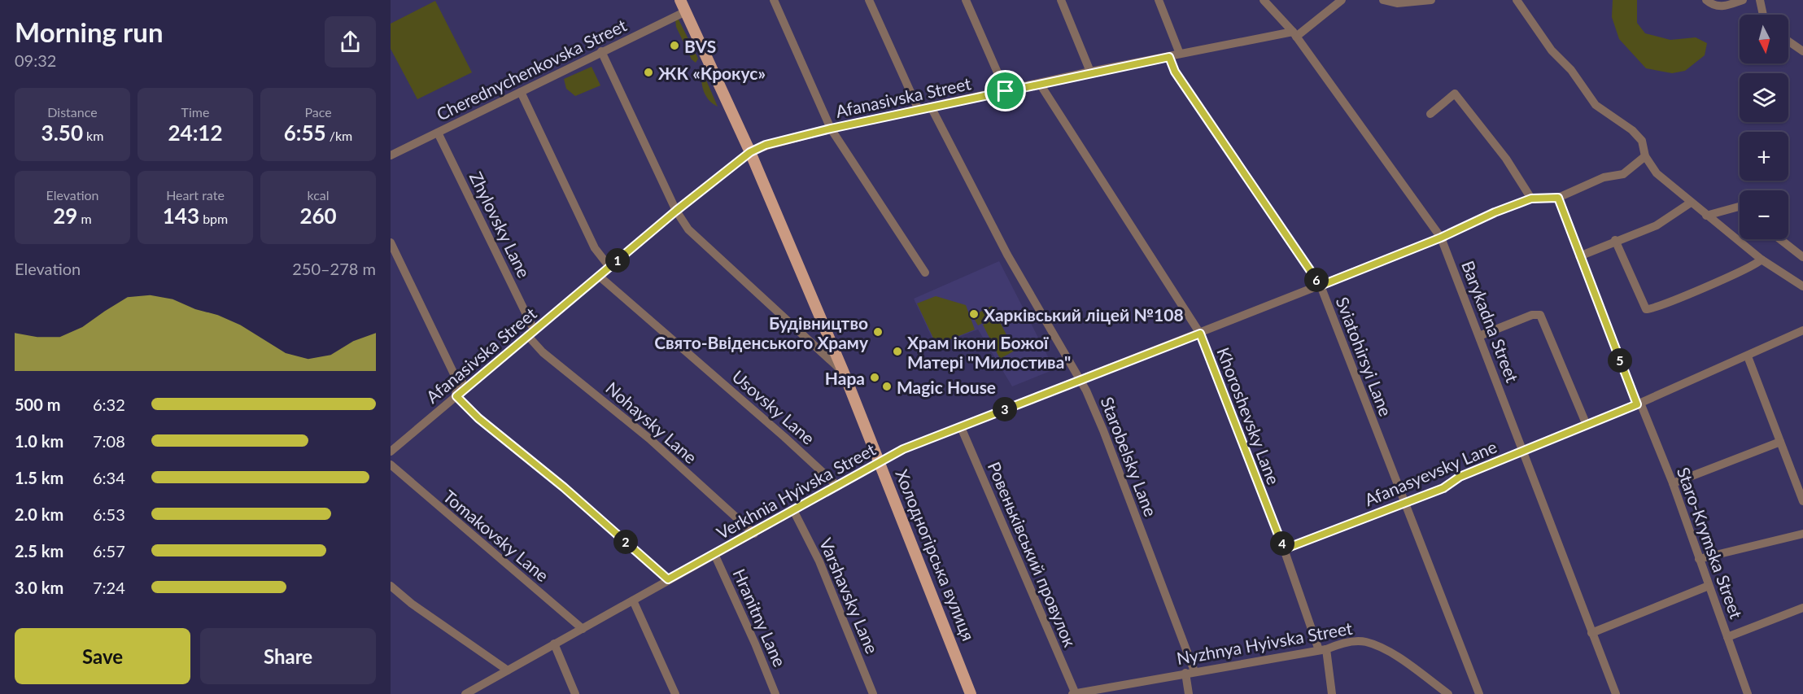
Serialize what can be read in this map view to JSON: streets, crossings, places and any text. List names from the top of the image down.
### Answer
{
  "streets": {
    "main road": ["Холодногірська вулиця"],
    "street": [
      "Cherednychenkovska Street",
      "Afanasivska Street",
      "Zhylovsky Lane",
      "Barykadna Street",
      "Sviatohirsyi Lane",
      "Usovsky Lane",
      "Khoroshevsky Lane",
      "Nohaysky Lane",
      "Starobelsky Lane",
      "Afanasyevsky Lane",
      "Verkhnia Hyivska Street",
      "Tomakovsky Lane",
      "Staro-Krymska Street",
      "Ровеньківський провулок",
      "Varshavsky Lane",
      "Hranitny Lane",
      "Nyzhnya Hyivska Street"
    ]
  },
  "crossings": [
    ["Cherednychenkovska Street", "Zhylovsky Lane"],
    ["Cherednychenkovska Street", "Холодногірська вулиця"],
    ["Afanasivska Street", "Zhylovsky Lane"],
    ["Afanasivska Street", "Barykadna Street"],
    ["Afanasivska Street", "Sviatohirsyi Lane"],
    ["Afanasivska Street", "Usovsky Lane"],
    ["Afanasivska Street", "Khoroshevsky Lane"],
    ["Afanasivska Street", "Nohaysky Lane"],
    ["Afanasivska Street", "Starobelsky Lane"],
    ["Afanasivska Street", "Холодногірська вулиця"],
    ["Zhylovsky Lane", "Nohaysky Lane"],
    ["Barykadna Street", "Afanasyevsky Lane"],
    ["Barykadna Street", "Verkhnia Hyivska Street"],
    ["Sviatohirsyi Lane", "Afanasyevsky Lane"],
    ["Sviatohirsyi Lane", "Verkhnia Hyivska Street"],
    ["Usovsky Lane", "Verkhnia Hyivska Street"],
    ["Khoroshevsky Lane", "Afanasyevsky Lane"],
    ["Khoroshevsky Lane", "Verkhnia Hyivska Street"],
    ["Khoroshevsky Lane", "Nyzhnya Hyivska Street"],
    ["Nohaysky Lane", "Verkhnia Hyivska Street"],
    ["Starobelsky Lane", "Verkhnia Hyivska Street"],
    ["Starobelsky Lane", "Nyzhnya Hyivska Street"],
    ["Afanasyevsky Lane", "Staro-Krymska Street"],
    ["Verkhnia Hyivska Street", "Tomakovsky Lane"],
    ["Verkhnia Hyivska Street", "Staro-Krymska Street"],
    ["Verkhnia Hyivska Street", "Ровеньківський провулок"],
    ["Verkhnia Hyivska Street", "Холодногірська вулиця"],
    ["Verkhnia Hyivska Street", "Varshavsky Lane"],
    ["Verkhnia Hyivska Street", "Hranitny Lane"],
    ["Ровеньківський провулок", "Nyzhnya Hyivska Street"]
  ],
  "places": [
    "BVS",
    "ЖК «Крокус»",
    "Харківський ліцей №108",
    "Будівництво Свято-Ввіденського Храму",
    "Храм ікони Божої Матері \"Милостива\"",
    "Нара",
    "Magic House"
  ],
  "north": "bottom",
  "page": {
    "heading": ["Morning run", "09:32"],
    "map_buttons": ["+", "−"],
    "stats": [
      ["Distance", "3.50 km"],
      ["Time", "24:12"],
      ["Pace", "6:55 /km"],
      ["Elevation", "29 m"],
      ["Heart rate", "143 bpm"],
      ["kcal", "260"]
    ],
    "pins": [
      "1",
      "6",
      "5",
      "3",
      "2",
      "4"
    ],
    "chart": ["Elevation", "250–278 m"],
    "list": [
      {
        "name": "500 m",
        "note": "6:32"
      },
      {
        "name": "1.0 km",
        "note": "7:08"
      },
      {
        "name": "1.5 km",
        "note": "6:34"
      },
      {
        "name": "2.0 km",
        "note": "6:53"
      },
      {
        "name": "2.5 km",
        "note": "6:57"
      },
      {
        "name": "3.0 km",
        "note": "7:24"
      }
    ],
    "buttons": ["Save", "Share"]
  }
}
